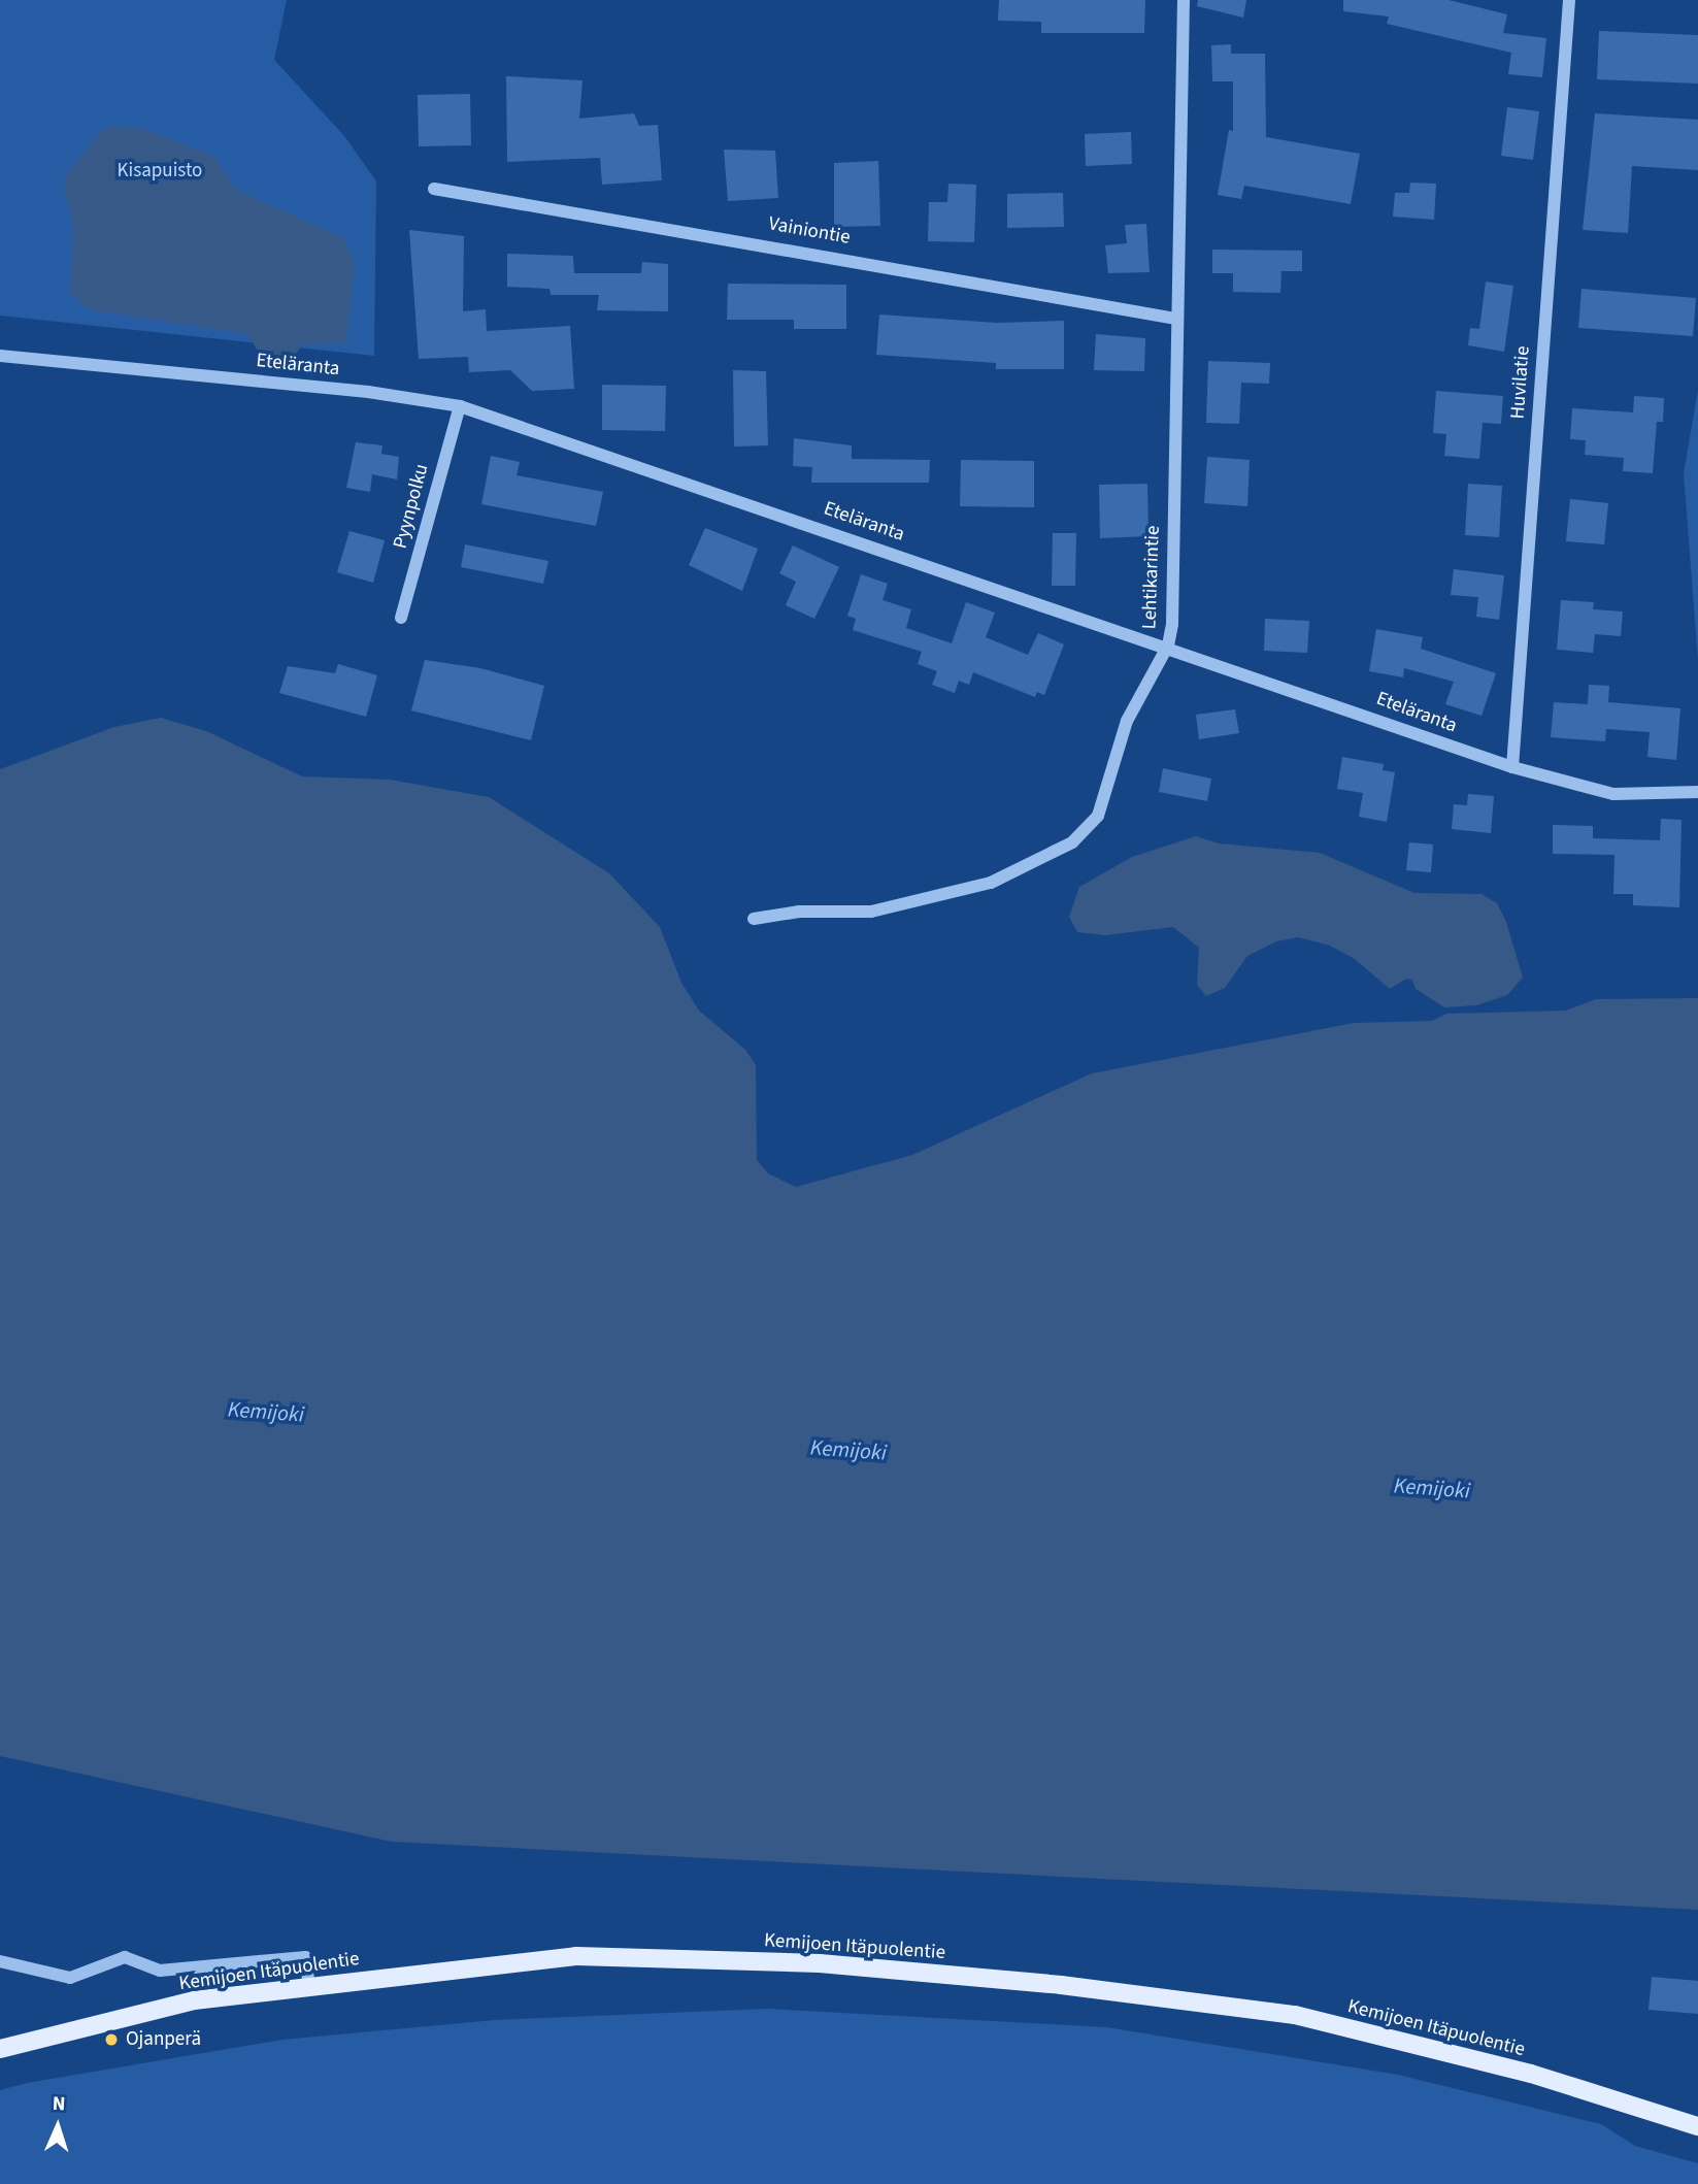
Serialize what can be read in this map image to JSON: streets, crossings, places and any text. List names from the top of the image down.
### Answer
{
  "streets": {
    "main road": ["Kemijoen Itäpuolentie"],
    "street": [
      "Vainiontie",
      "Eteläranta",
      "Huvilatie",
      "Pyynpolku",
      "Lehtikarintie"
    ]
  },
  "crossings": [
    ["Vainiontie", "Lehtikarintie"],
    ["Eteläranta", "Huvilatie"],
    ["Eteläranta", "Pyynpolku"],
    ["Eteläranta", "Lehtikarintie"]
  ],
  "water": ["Kemijoki"],
  "parks": ["Kisapuisto"],
  "places": ["Ojanperä"],
  "north": "top"
}
